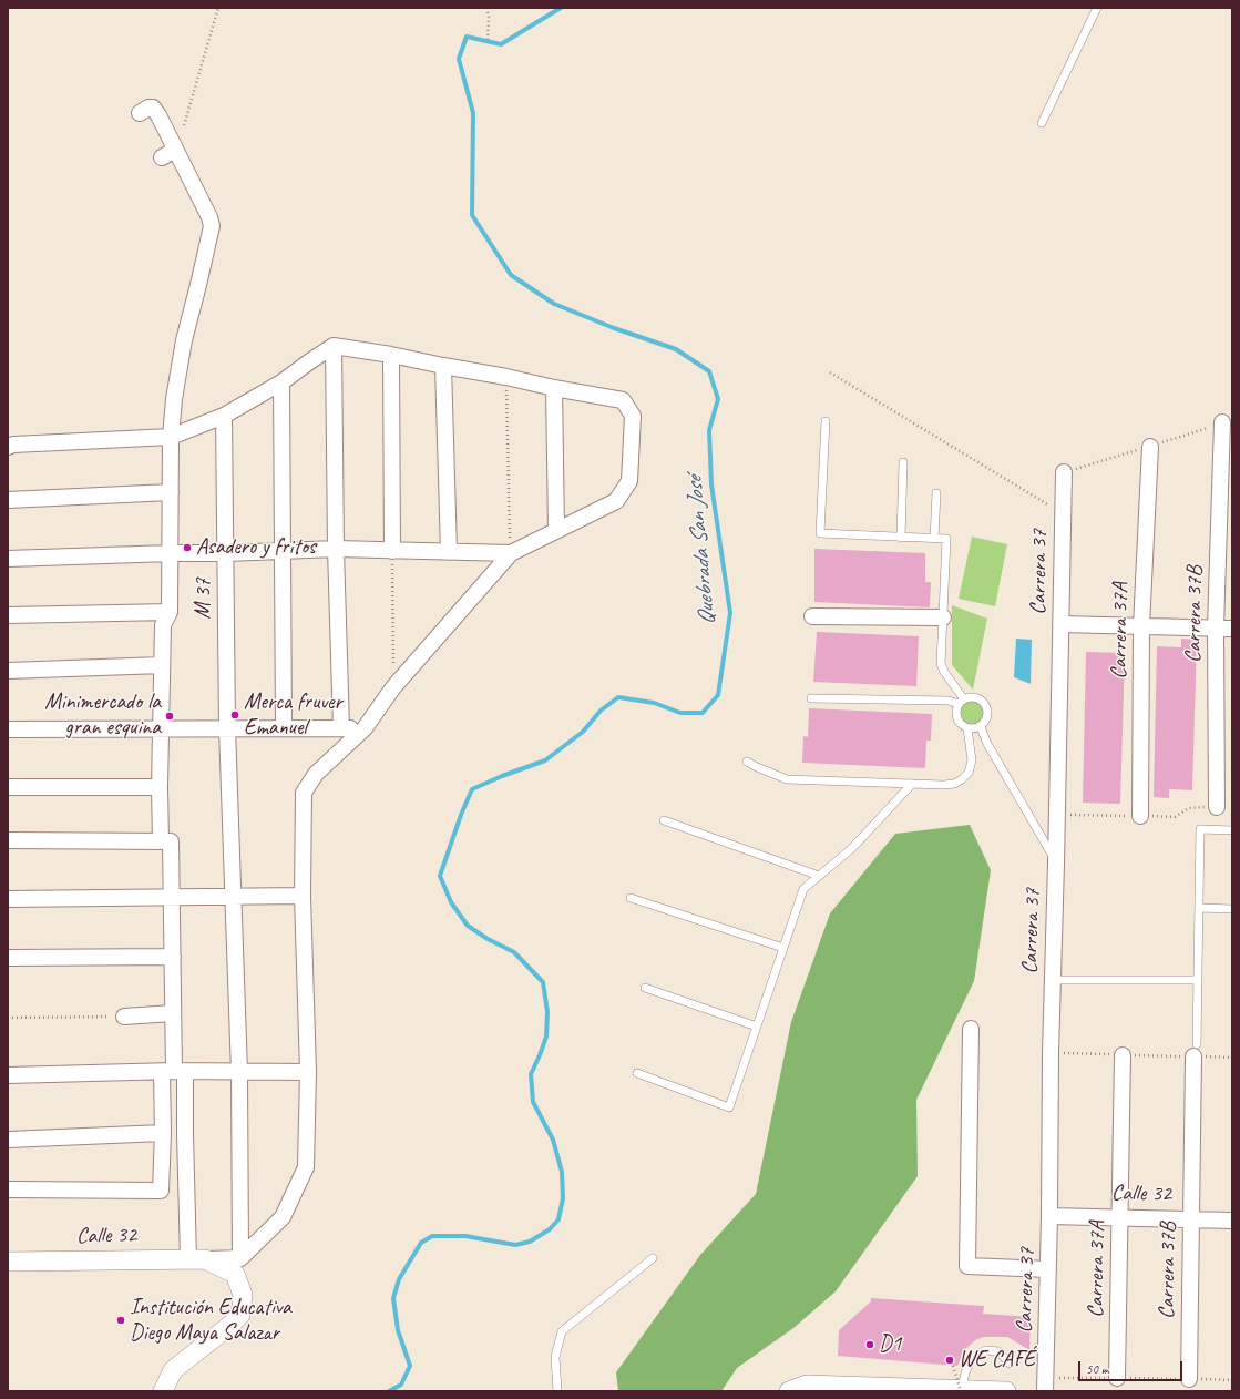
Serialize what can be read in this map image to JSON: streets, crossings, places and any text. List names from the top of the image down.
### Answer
{
  "streets": {
    "street": [
      "Carrera 37",
      "M 37",
      "Carrera 37B",
      "Carrera 37A",
      "Calle 32"
    ]
  },
  "crossings": [
    ["Carrera 37", "Calle 32"],
    ["Carrera 37B", "Calle 32"],
    ["Carrera 37A", "Calle 32"]
  ],
  "water": ["Quebrada San José"],
  "places": [
    "Asadero y fritos",
    "Merca fruver Emanuel",
    "Minimercado la gran esquina",
    "Institución Educativa Diego Maya Salazar",
    "D1",
    "WE CAFÉ"
  ],
  "scale_bar": "50 m"
}
